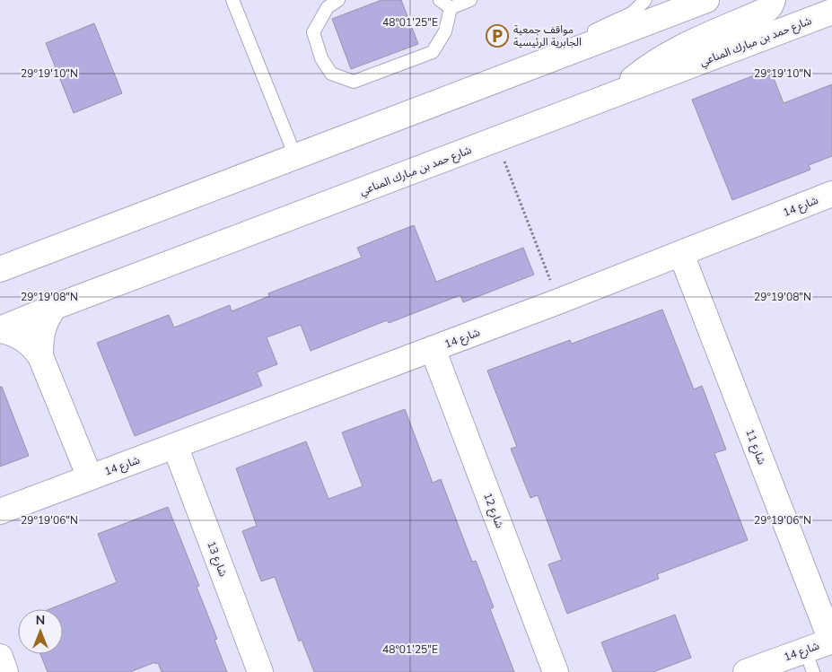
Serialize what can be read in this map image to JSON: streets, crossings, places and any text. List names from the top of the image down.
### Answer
{
  "streets": {
    "street": [
      "شارع حمد بن مبارك المناعي",
      "شارع 14",
      "شارع 11",
      "شارع 12",
      "شارع 13"
    ]
  },
  "crossings": [
    ["شارع حمد بن مبارك المناعي", "شارع 14"],
    ["شارع 14", "شارع 11"],
    ["شارع 14", "شارع 12"],
    ["شارع 14", "شارع 13"]
  ],
  "places": {
    "parking": ["مواقف جمعية الجابرية الرئيسية"]
  },
  "north": "top",
  "coordinates": [
    "48°01'25\"E",
    "29°19'10\"N",
    "29°19'08\"N",
    "29°19'06\"N"
  ]
}
